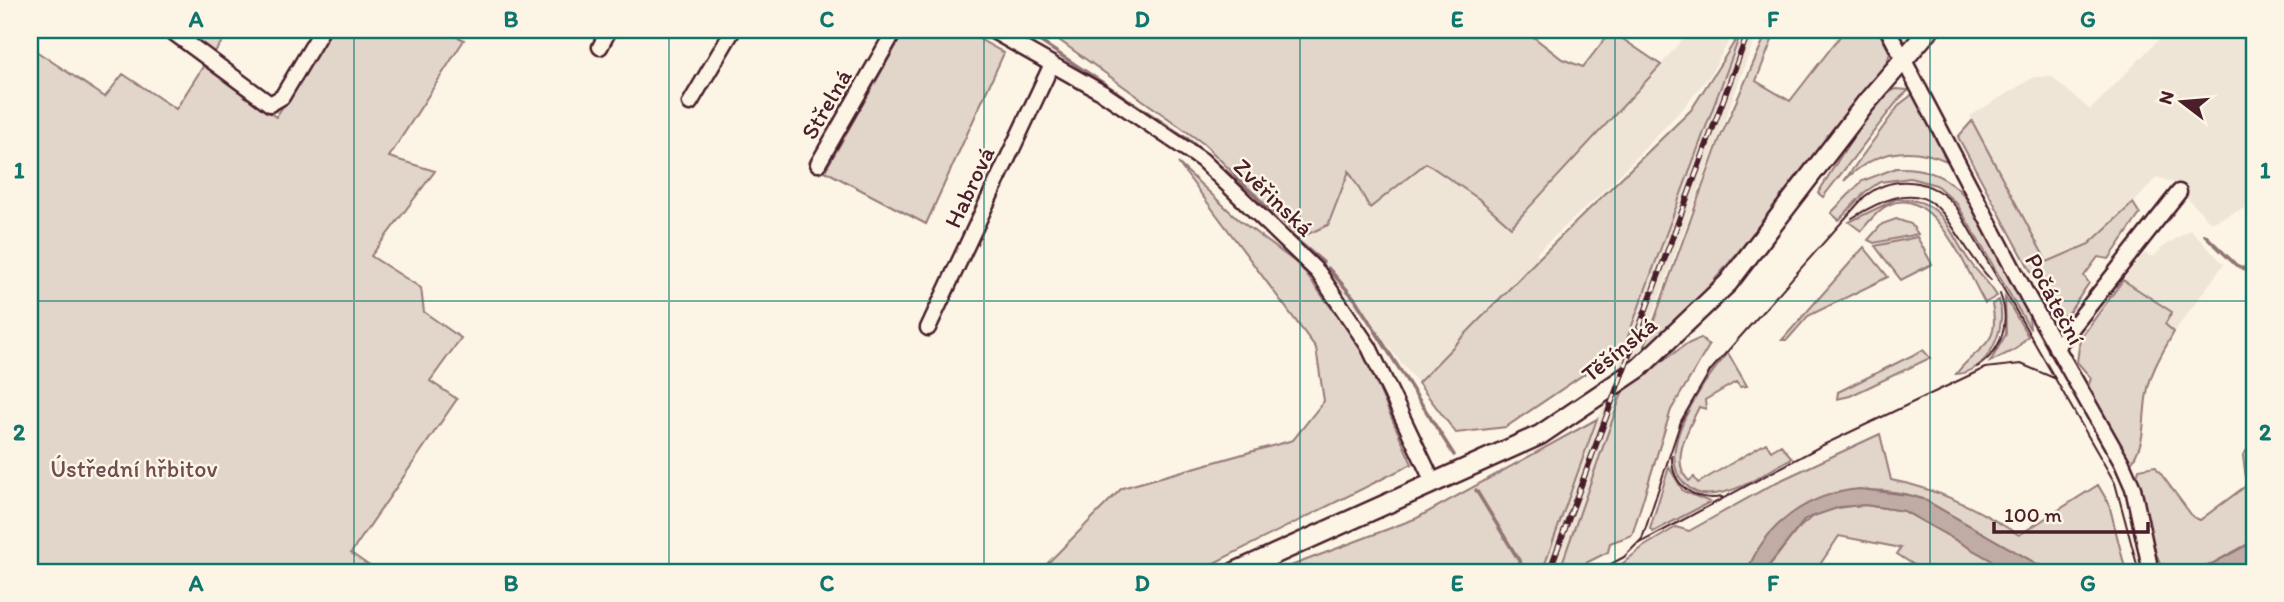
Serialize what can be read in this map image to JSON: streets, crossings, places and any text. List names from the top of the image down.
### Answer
{
  "streets": {
    "main road": ["Těšínská"],
    "street": [
      "Střelná",
      "Habrová",
      "Zvěřinská",
      "Počáteční"
    ]
  },
  "crossings": [
    ["Habrová", "Zvěřinská"],
    ["Zvěřinská", "Těšínská"],
    ["Počáteční", "Těšínská"]
  ],
  "parks": ["Ústřední hřbitov"],
  "scale_bar": "100 m",
  "north": "left",
  "grid": {
    "columns": [
      "A",
      "B",
      "C",
      "D",
      "E",
      "F",
      "G"
    ],
    "rows": ["1", "2"]
  }
}
